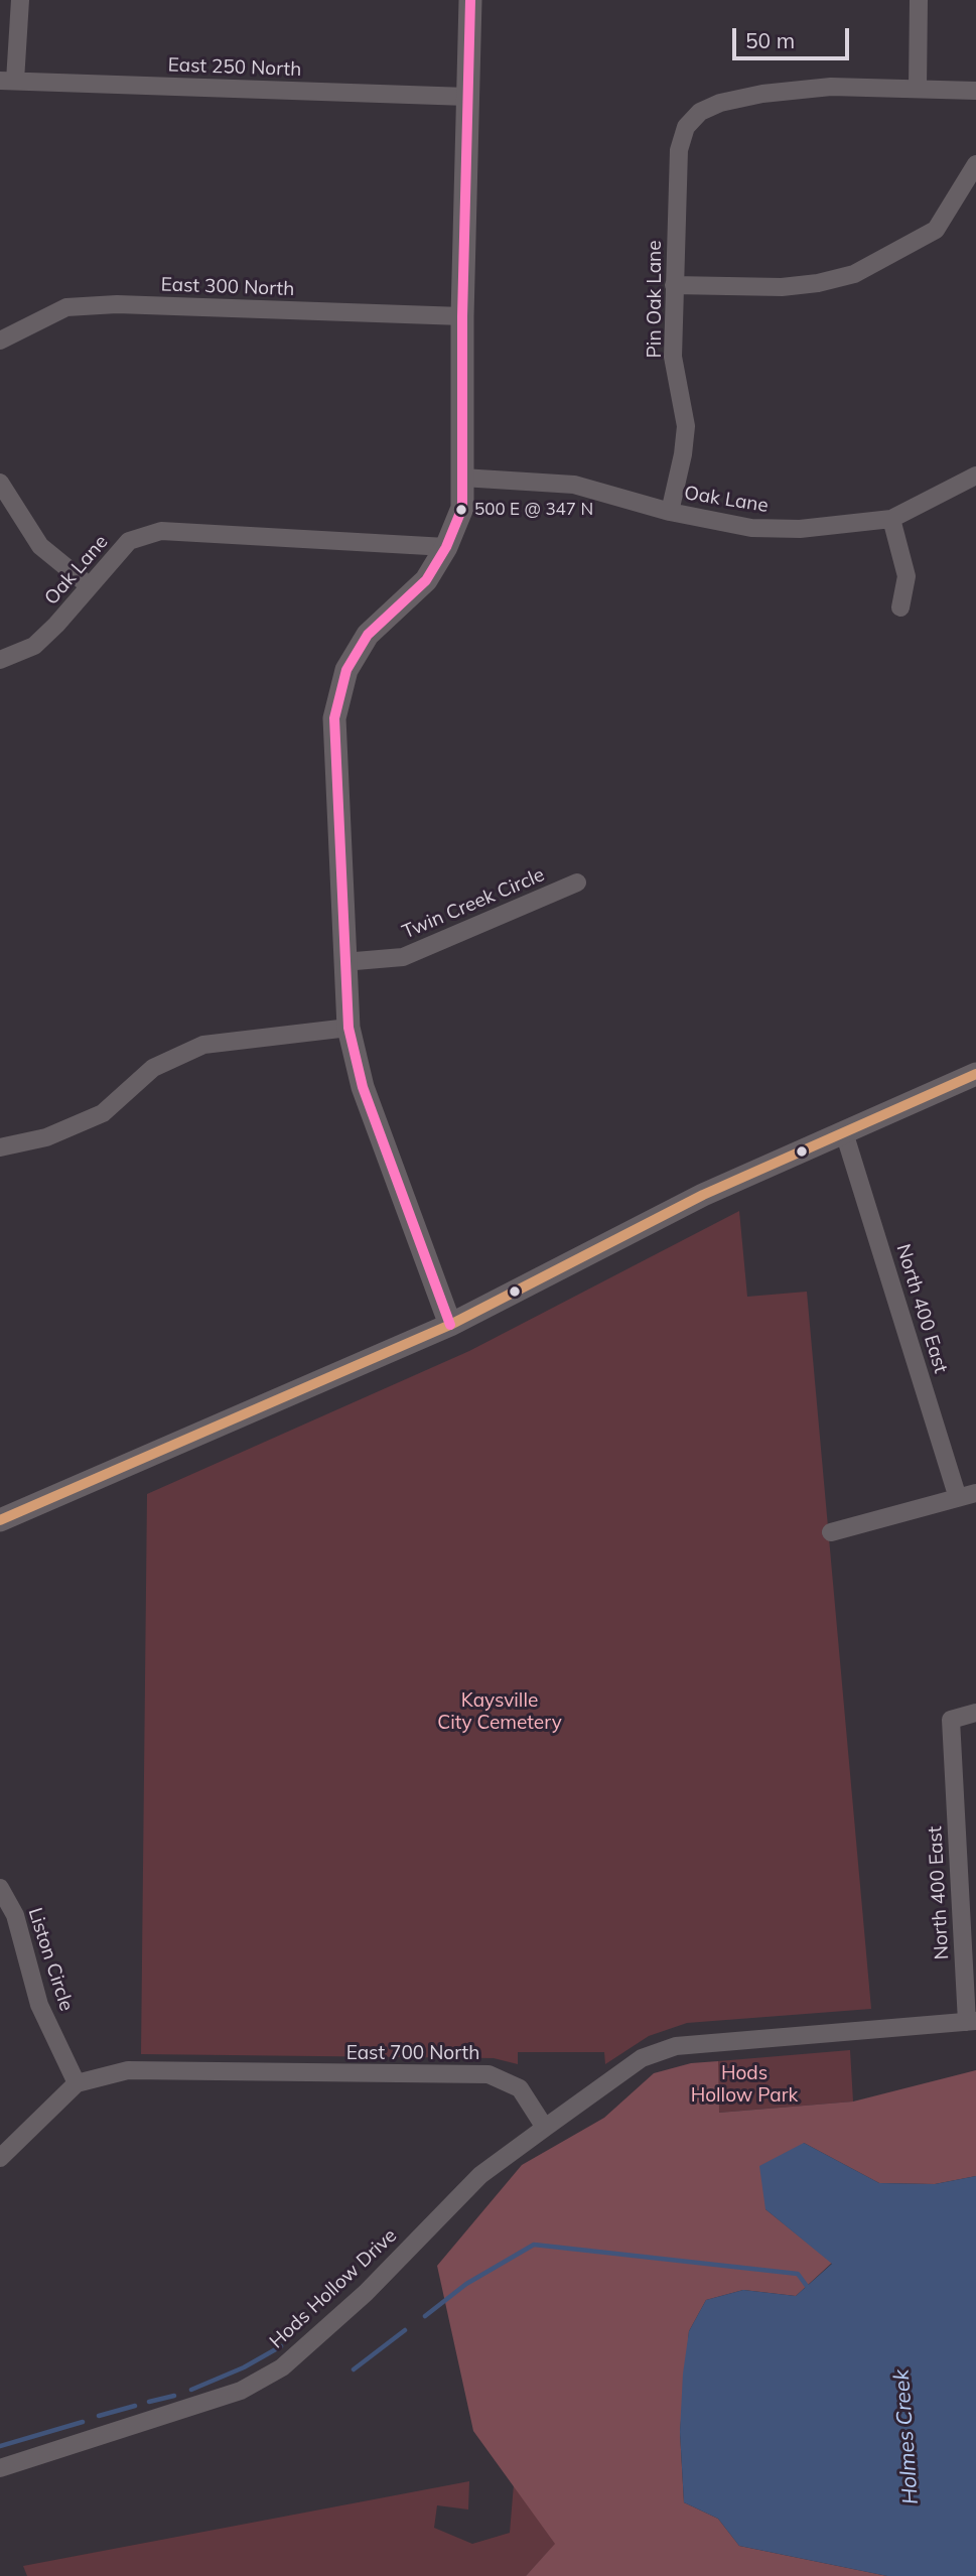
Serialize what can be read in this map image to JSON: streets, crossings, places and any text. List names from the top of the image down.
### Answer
{
  "streets": {
    "street": [
      "East 250 North",
      "East 300 North",
      "Pin Oak Lane",
      "Oak Lane",
      "Twin Creek Circle",
      "North 400 East",
      "Liston Circle",
      "East 700 North",
      "Hods Hollow Drive"
    ]
  },
  "crossings": [
    ["Pin Oak Lane", "Oak Lane"],
    ["Liston Circle", "East 700 North"],
    ["East 700 North", "Hods Hollow Drive"]
  ],
  "water": ["Holmes Creek"],
  "parks": ["Kaysville City Cemetery", "Hods Hollow Park"],
  "places": ["500 E @ 347 N"],
  "scale_bar": "50 m"
}
